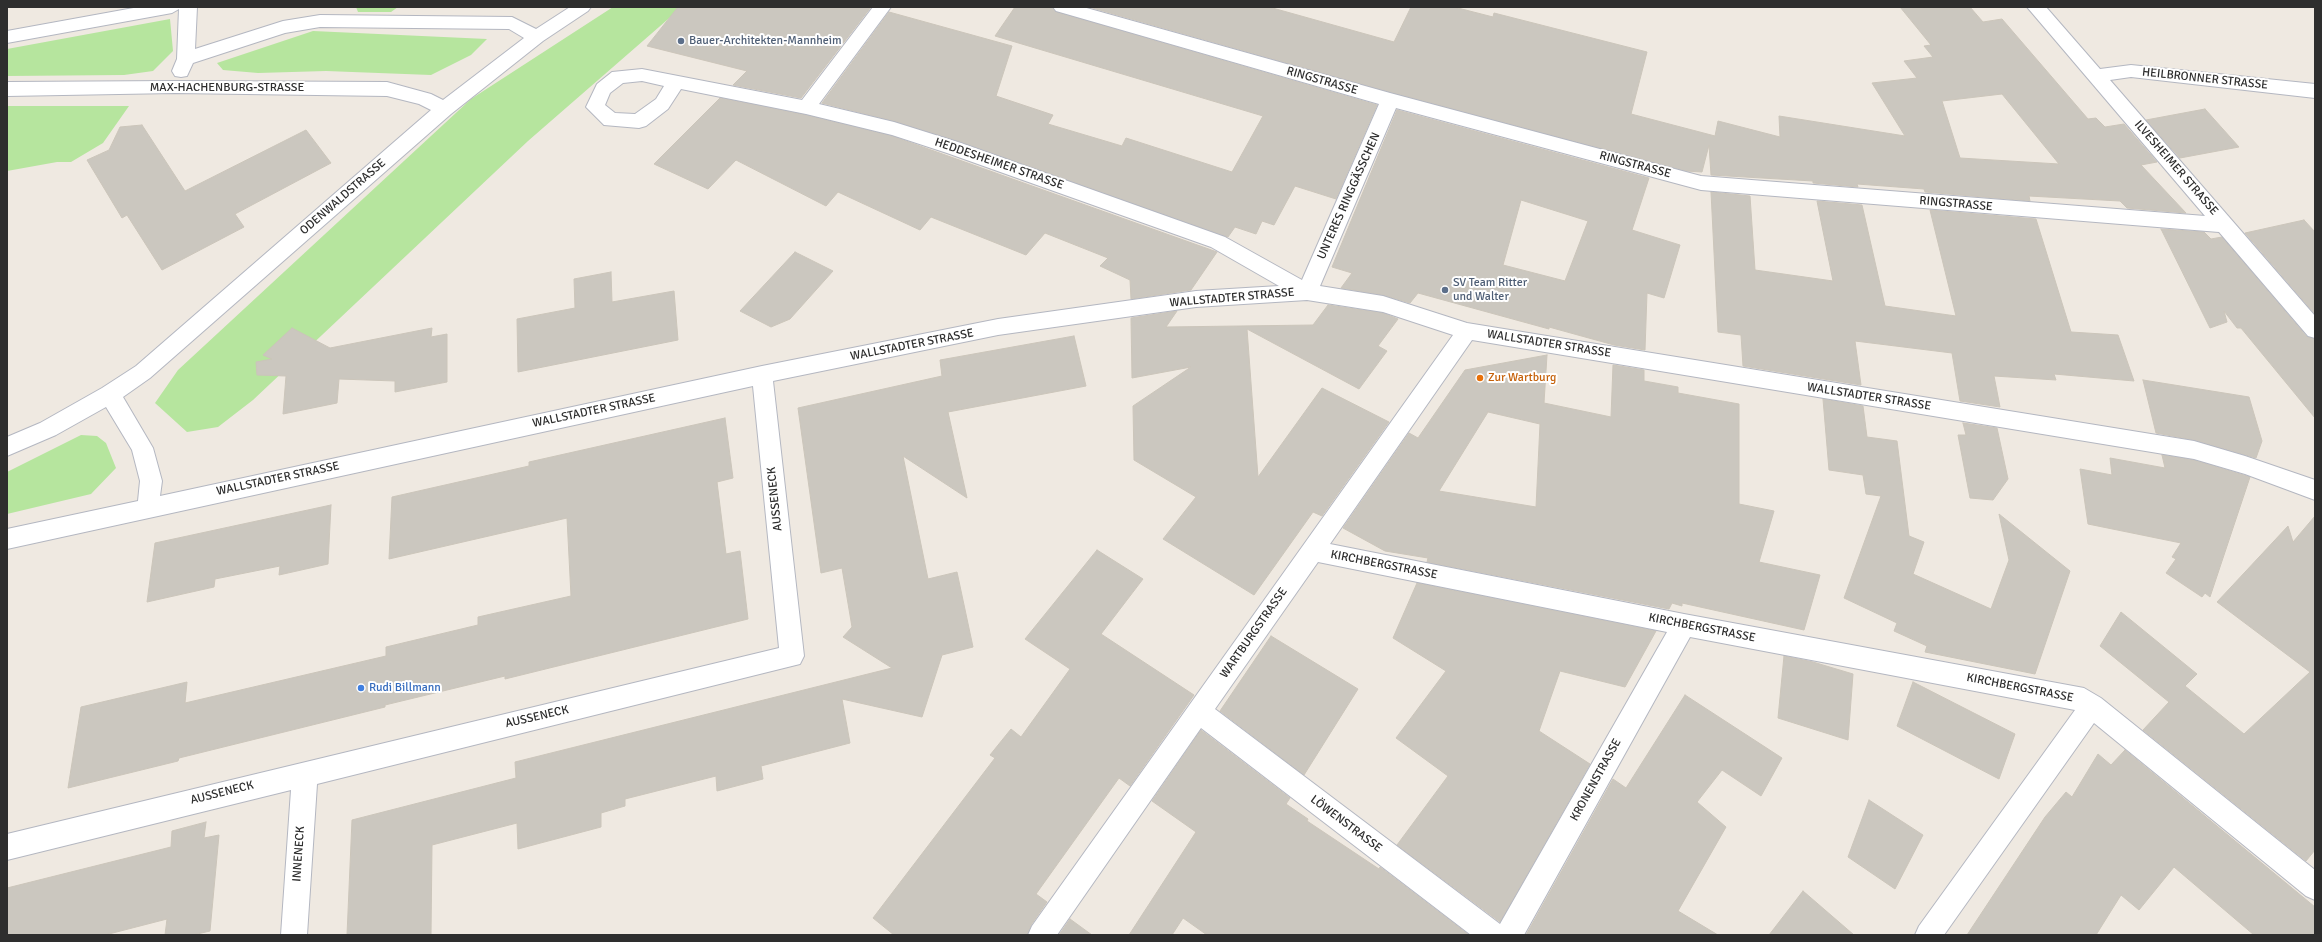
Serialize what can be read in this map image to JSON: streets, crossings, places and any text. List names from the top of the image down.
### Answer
{
  "streets": {
    "street": [
      "HEILBRONNER STRASSE",
      "RINGSTRASSE",
      "MAX-HACHENBURG-STRASSE",
      "HEDDESHEIMER STRASSE",
      "ILVESHEIMER STRASSE",
      "UNTERES RINGGÄSSCHEN",
      "ODENWALDSTRASSE",
      "WALLSTADTER STRASSE",
      "AUSSENECK",
      "KIRCHBERGSTRASSE",
      "WARTBURGSTRASSE",
      "KRONENSTRASSE",
      "LÖWENSTRASSE",
      "INNENECK"
    ]
  },
  "crossings": [
    ["HEILBRONNER STRASSE", "ILVESHEIMER STRASSE"],
    ["RINGSTRASSE", "ILVESHEIMER STRASSE"],
    ["RINGSTRASSE", "UNTERES RINGGÄSSCHEN"],
    ["MAX-HACHENBURG-STRASSE", "ODENWALDSTRASSE"],
    ["HEDDESHEIMER STRASSE", "UNTERES RINGGÄSSCHEN"],
    ["HEDDESHEIMER STRASSE", "WALLSTADTER STRASSE"],
    ["UNTERES RINGGÄSSCHEN", "WALLSTADTER STRASSE"],
    ["WALLSTADTER STRASSE", "AUSSENECK"],
    ["WALLSTADTER STRASSE", "WARTBURGSTRASSE"],
    ["AUSSENECK", "INNENECK"],
    ["KIRCHBERGSTRASSE", "WARTBURGSTRASSE"],
    ["KIRCHBERGSTRASSE", "KRONENSTRASSE"],
    ["WARTBURGSTRASSE", "LÖWENSTRASSE"]
  ],
  "places": [
    "Bauer-Architekten-Mannheim",
    "SV Team Ritter und Walter",
    "Zur Wartburg",
    "Rudi Billmann"
  ]
}
